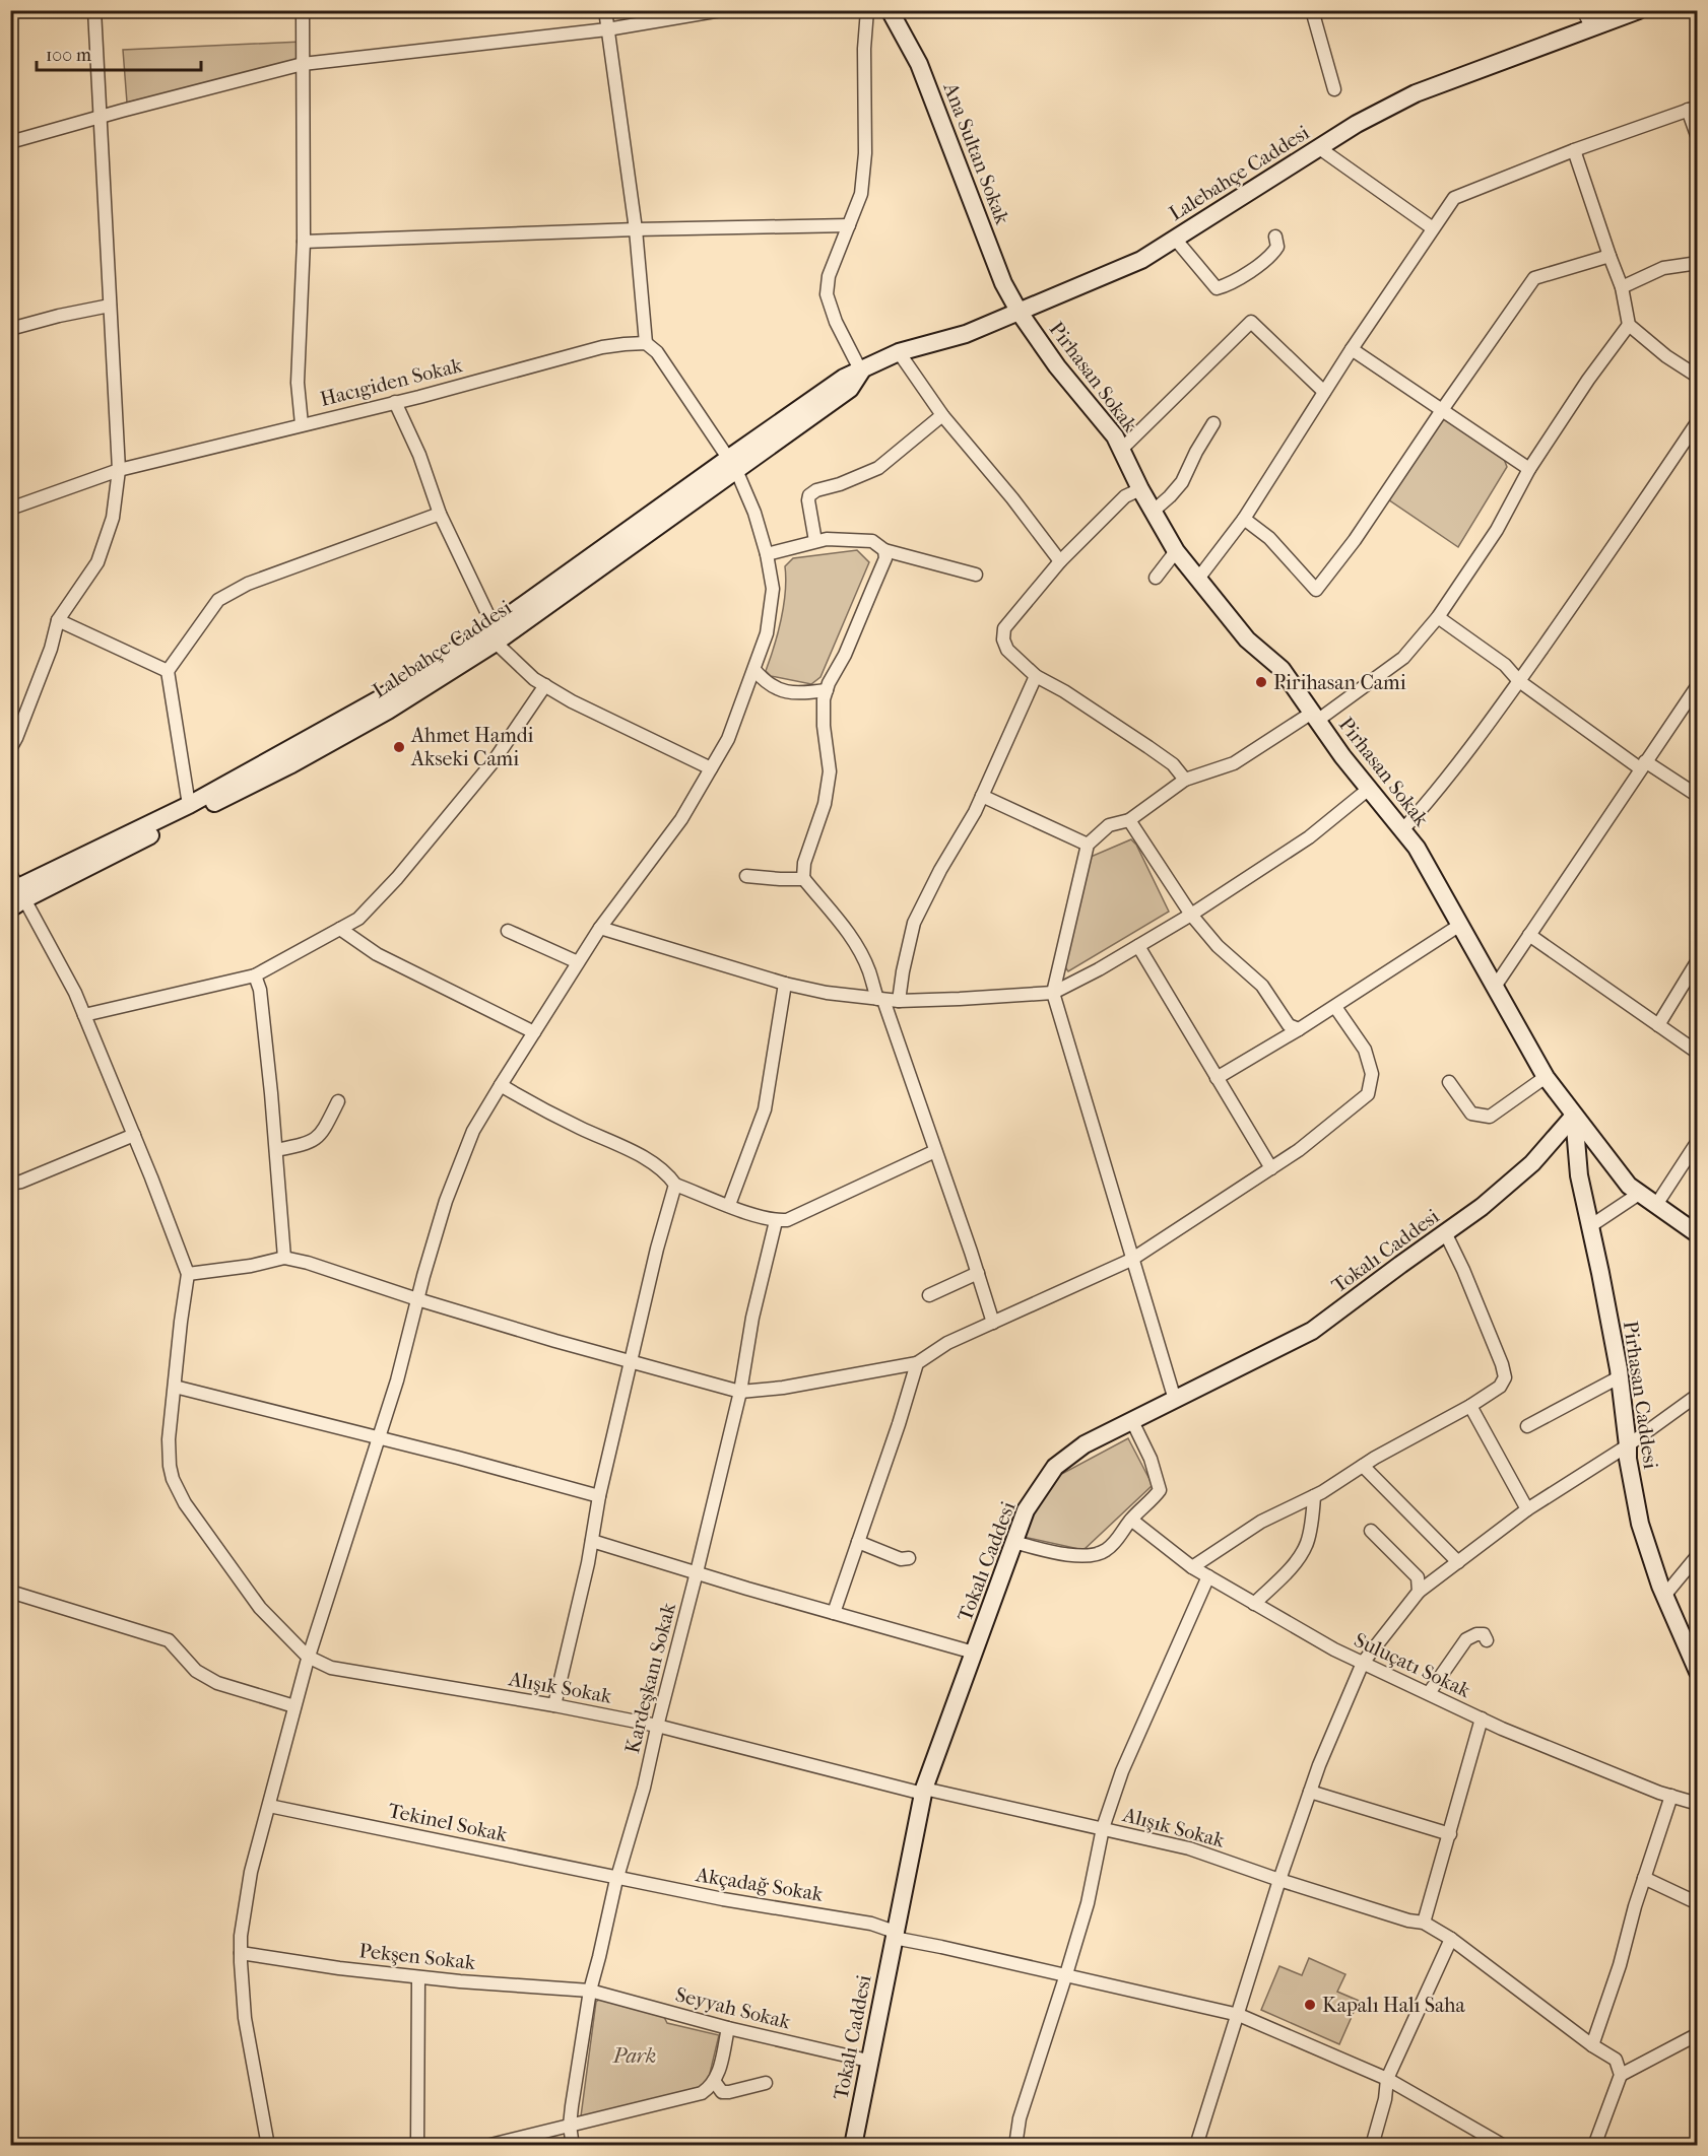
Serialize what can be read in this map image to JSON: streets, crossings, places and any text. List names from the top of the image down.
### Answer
{
  "streets": {
    "street": [
      "Ana Sultan Sokak",
      "Lalebahçe Caddesi",
      "Pirhasan Sokak",
      "Hacıgiden Sokak",
      "Tokalı Caddesi",
      "Pirhasan Caddesi",
      "Suluçatı Sokak",
      "Kardeşkanı Sokak",
      "Alışık Sokak",
      "Tekinel Sokak",
      "Akçadağ Sokak",
      "Pekşen Sokak",
      "Seyyah Sokak"
    ]
  },
  "crossings": [
    ["Ana Sultan Sokak", "Lalebahçe Caddesi"],
    ["Ana Sultan Sokak", "Pirhasan Sokak"],
    ["Lalebahçe Caddesi", "Pirhasan Sokak"],
    ["Pirhasan Sokak", "Tokalı Caddesi"],
    ["Pirhasan Sokak", "Pirhasan Caddesi"],
    ["Tokalı Caddesi", "Pirhasan Caddesi"],
    ["Tokalı Caddesi", "Alışık Sokak"],
    ["Tokalı Caddesi", "Akçadağ Sokak"],
    ["Tokalı Caddesi", "Seyyah Sokak"],
    ["Kardeşkanı Sokak", "Alışık Sokak"],
    ["Kardeşkanı Sokak", "Tekinel Sokak"],
    ["Kardeşkanı Sokak", "Akçadağ Sokak"],
    ["Kardeşkanı Sokak", "Pekşen Sokak"],
    ["Kardeşkanı Sokak", "Seyyah Sokak"],
    ["Tekinel Sokak", "Akçadağ Sokak"],
    ["Pekşen Sokak", "Seyyah Sokak"]
  ],
  "parks": ["Park"],
  "places": ["Pirihasan Cami", "Ahmet Hamdi Akseki Cami", "Kapalı Halı Saha"],
  "scale_bar": "100 m"
}
